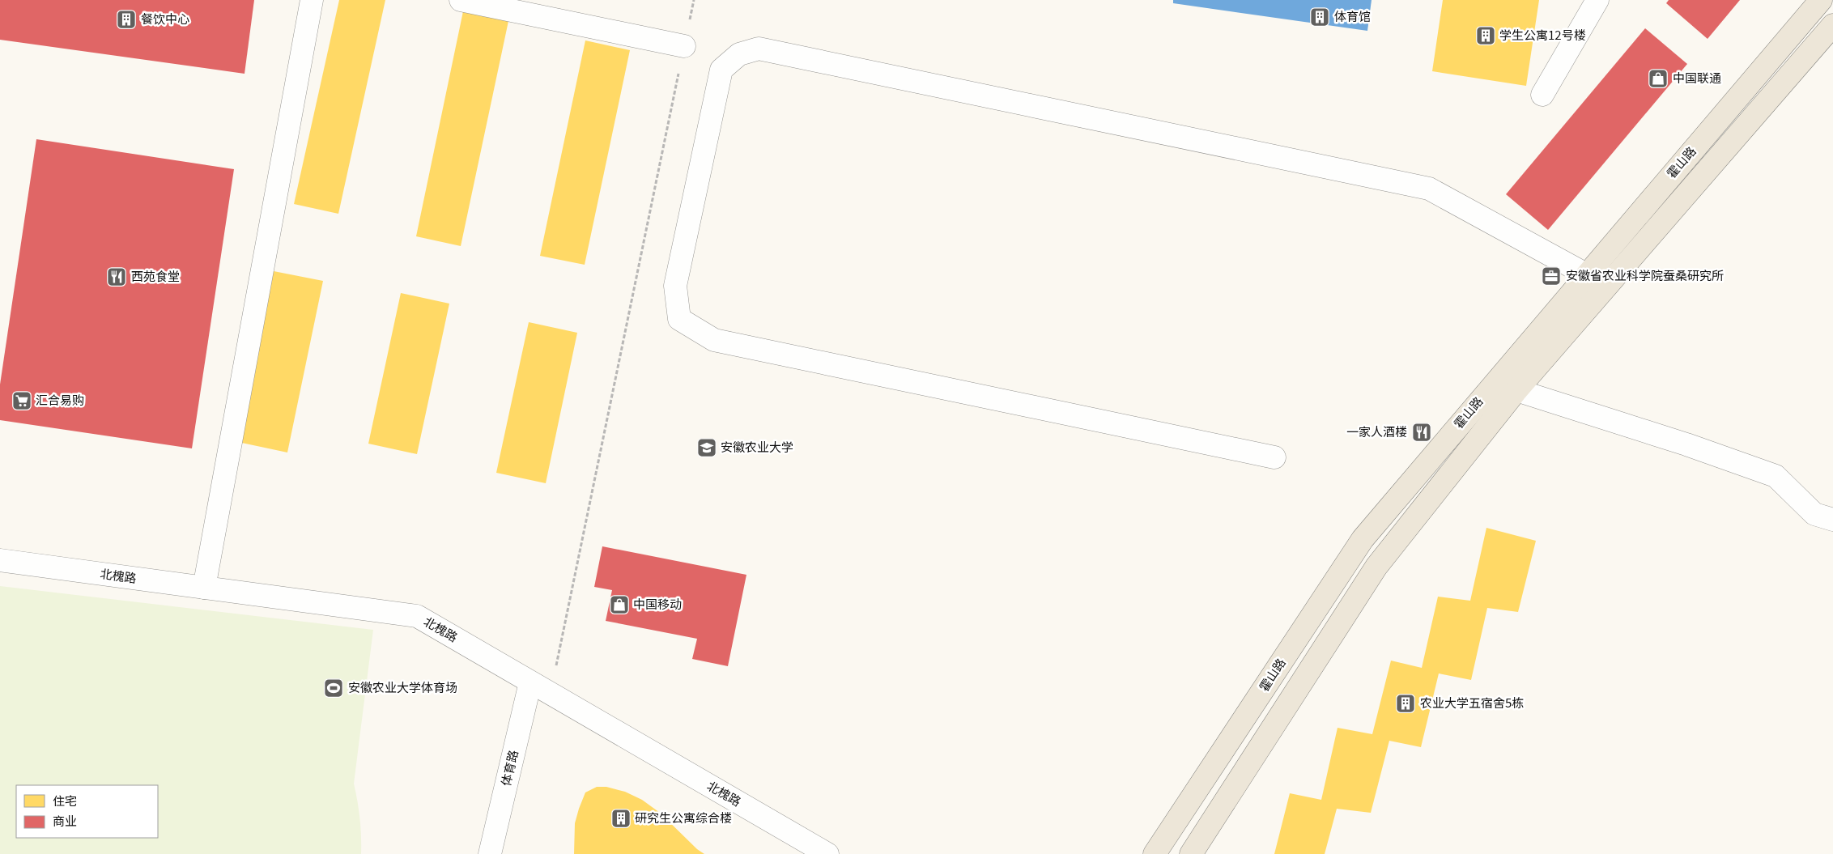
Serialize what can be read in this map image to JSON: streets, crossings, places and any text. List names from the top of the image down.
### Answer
{
  "streets": {
    "main road": ["霍山路"],
    "street": ["北槐路", "体育路"]
  },
  "crossings": [
    ["北槐路", "体育路"]
  ],
  "places": {
    "building": [
      "体育馆",
      "餐饮中心",
      "学生公寓12号楼",
      "农业大学五宿舍5栋",
      "研究生公寓综合楼"
    ],
    "shop": ["中国联通", "中国移动"],
    "office": ["安徽省农业科学院蚕桑研究所"],
    "restaurant": ["西苑食堂", "一家人酒楼"],
    "supermarket": ["汇合易购"],
    "school or university": ["安徽农业大学"],
    "sports": ["安徽农业大学体育场"]
  },
  "legend": ["住宅", "商业"]
}
